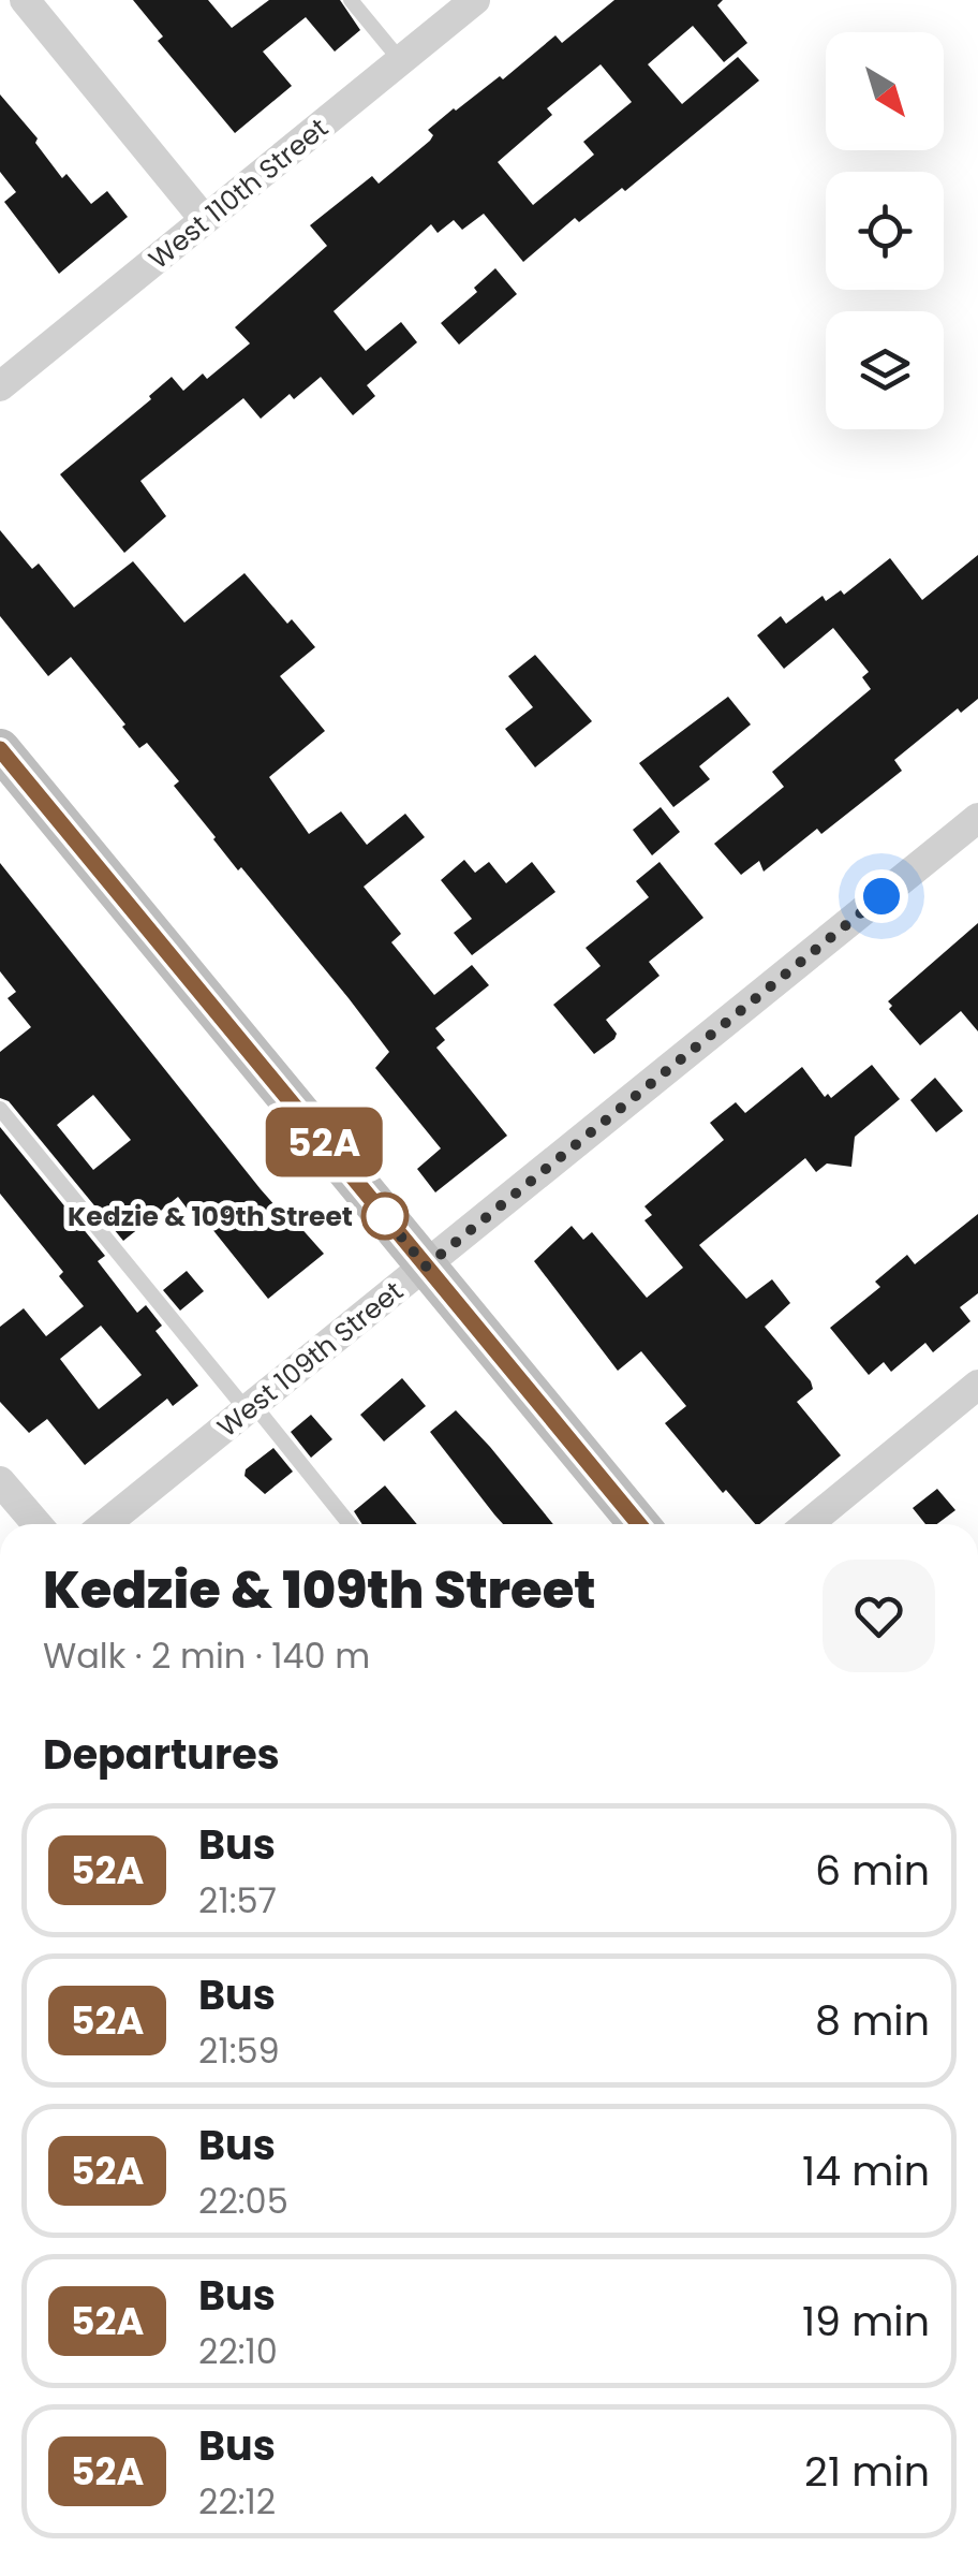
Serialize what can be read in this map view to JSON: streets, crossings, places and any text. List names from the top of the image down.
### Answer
{
  "streets": {
    "street": ["West 110th Street", "West 109th Street"]
  },
  "places": ["Kedzie & 109th Street"],
  "lines": ["bus line 52A"],
  "north": "bottom right",
  "page": {
    "on_map": "52A",
    "heading": [
      ["Kedzie & 109th Street", "Walk · 2 min · 140 m"],
      "Departures"
    ],
    "list": [
      {
        "mark": "52A",
        "name": "Bus",
        "note": "21:57",
        "value": "6 min"
      },
      {
        "mark": "52A",
        "name": "Bus",
        "note": "21:59",
        "value": "8 min"
      },
      {
        "mark": "52A",
        "name": "Bus",
        "note": "22:05",
        "value": "14 min"
      },
      {
        "mark": "52A",
        "name": "Bus",
        "note": "22:10",
        "value": "19 min"
      },
      {
        "mark": "52A",
        "name": "Bus",
        "note": "22:12",
        "value": "21 min"
      }
    ]
  }
}
